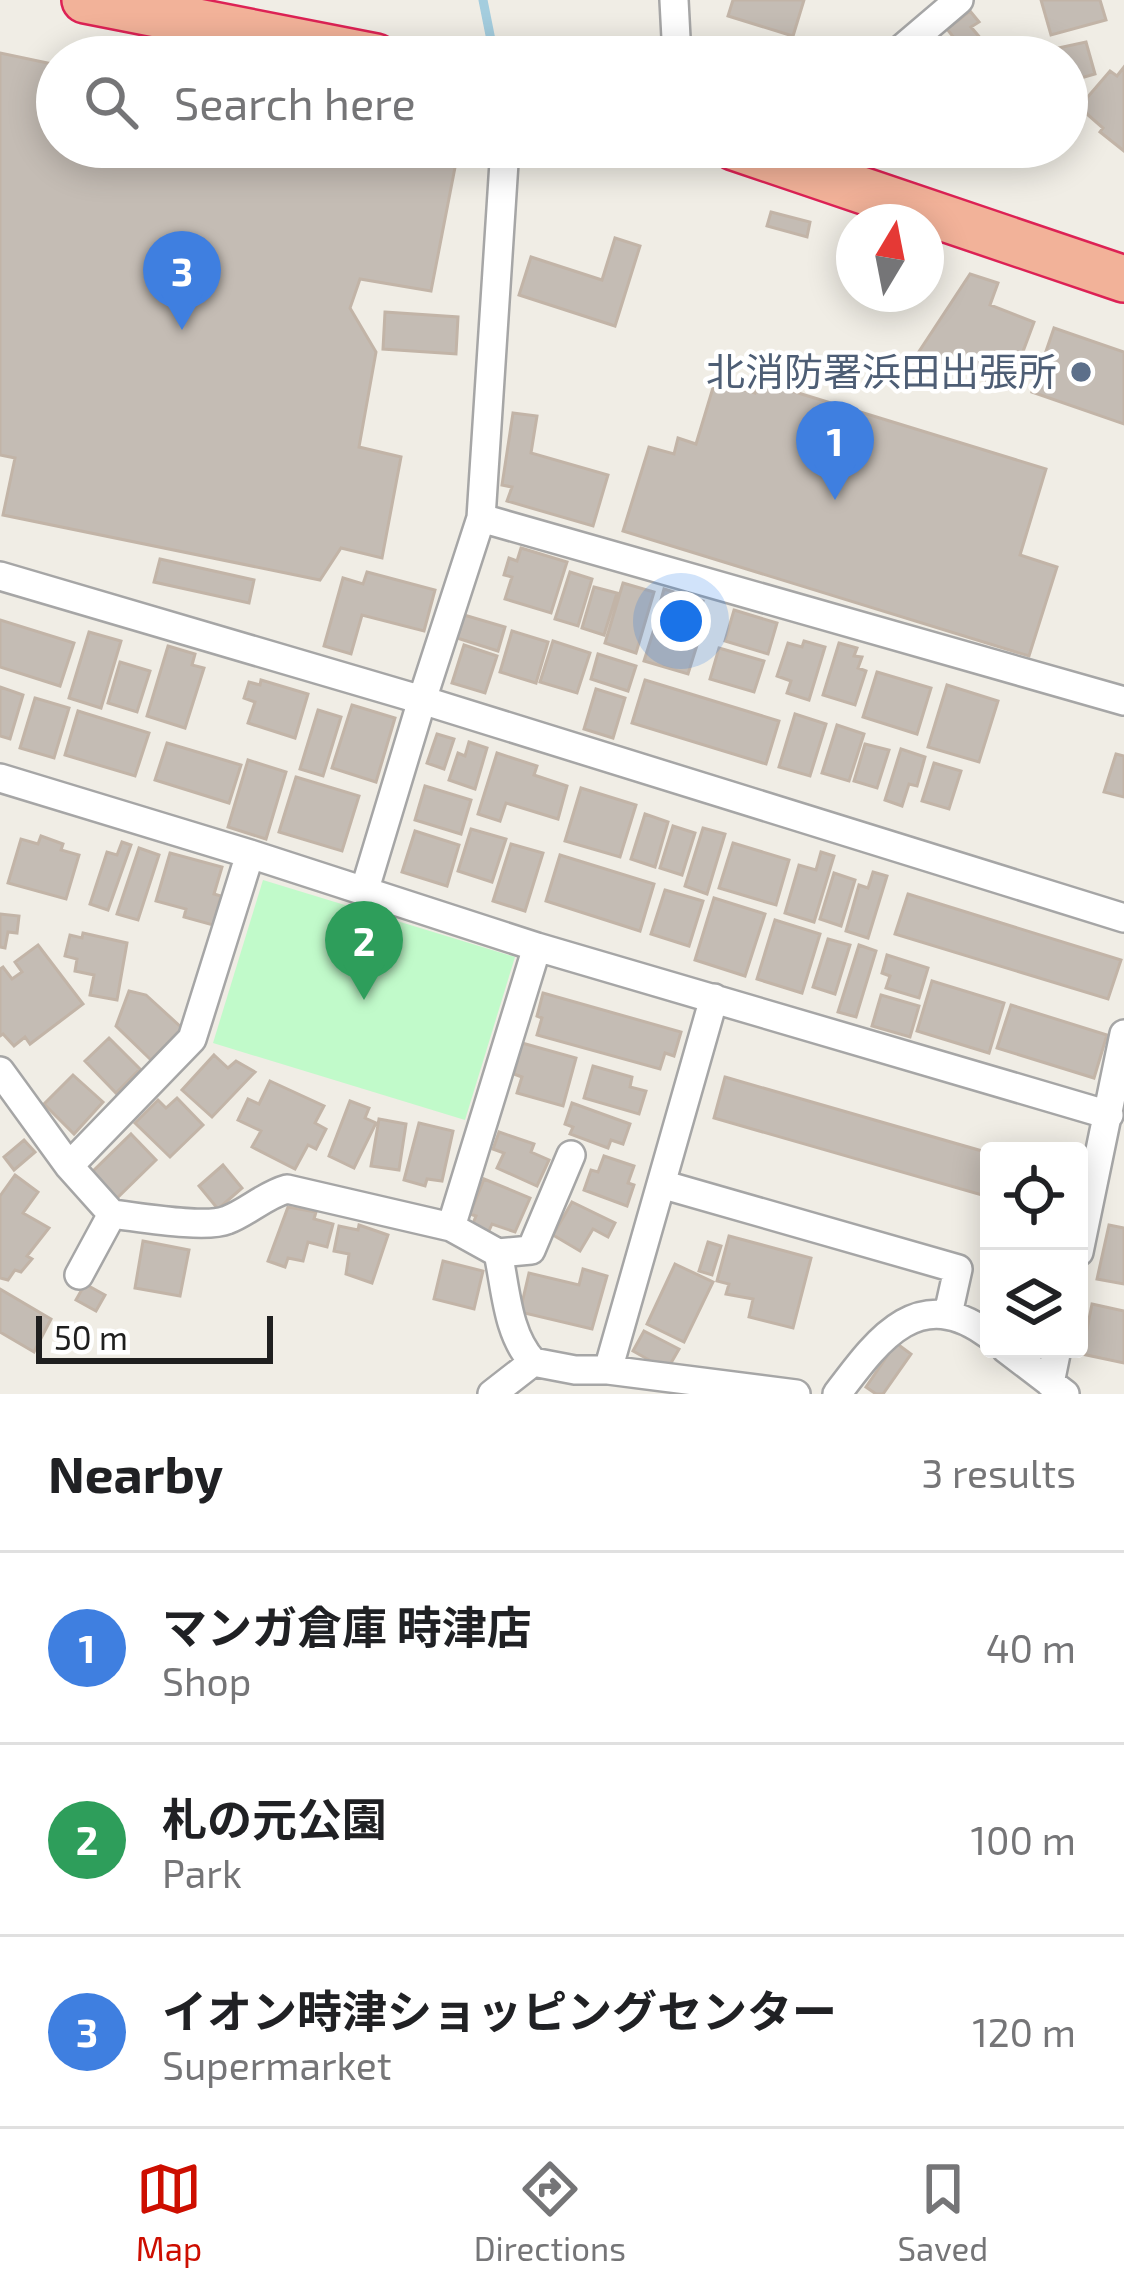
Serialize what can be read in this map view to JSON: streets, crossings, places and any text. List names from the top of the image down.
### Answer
{
  "places": ["北消防署浜田出張所"],
  "scale_bar": "50 m",
  "north": "top",
  "page": {
    "search": "Search here",
    "pins": ["3", "1", "2"],
    "scale": "50 m",
    "heading": ["Nearby", "3 results"],
    "list": [
      {
        "mark": "1",
        "name": "マンガ倉庫 時津店",
        "note": "Shop",
        "value": "40 m"
      },
      {
        "mark": "2",
        "name": "札の元公園",
        "note": "Park",
        "value": "100 m"
      },
      {
        "mark": "3",
        "name": "イオン時津ショッピングセンター",
        "note": "Supermarket",
        "value": "120 m"
      }
    ],
    "nav": ["Map", "Directions", "Saved"]
  }
}
